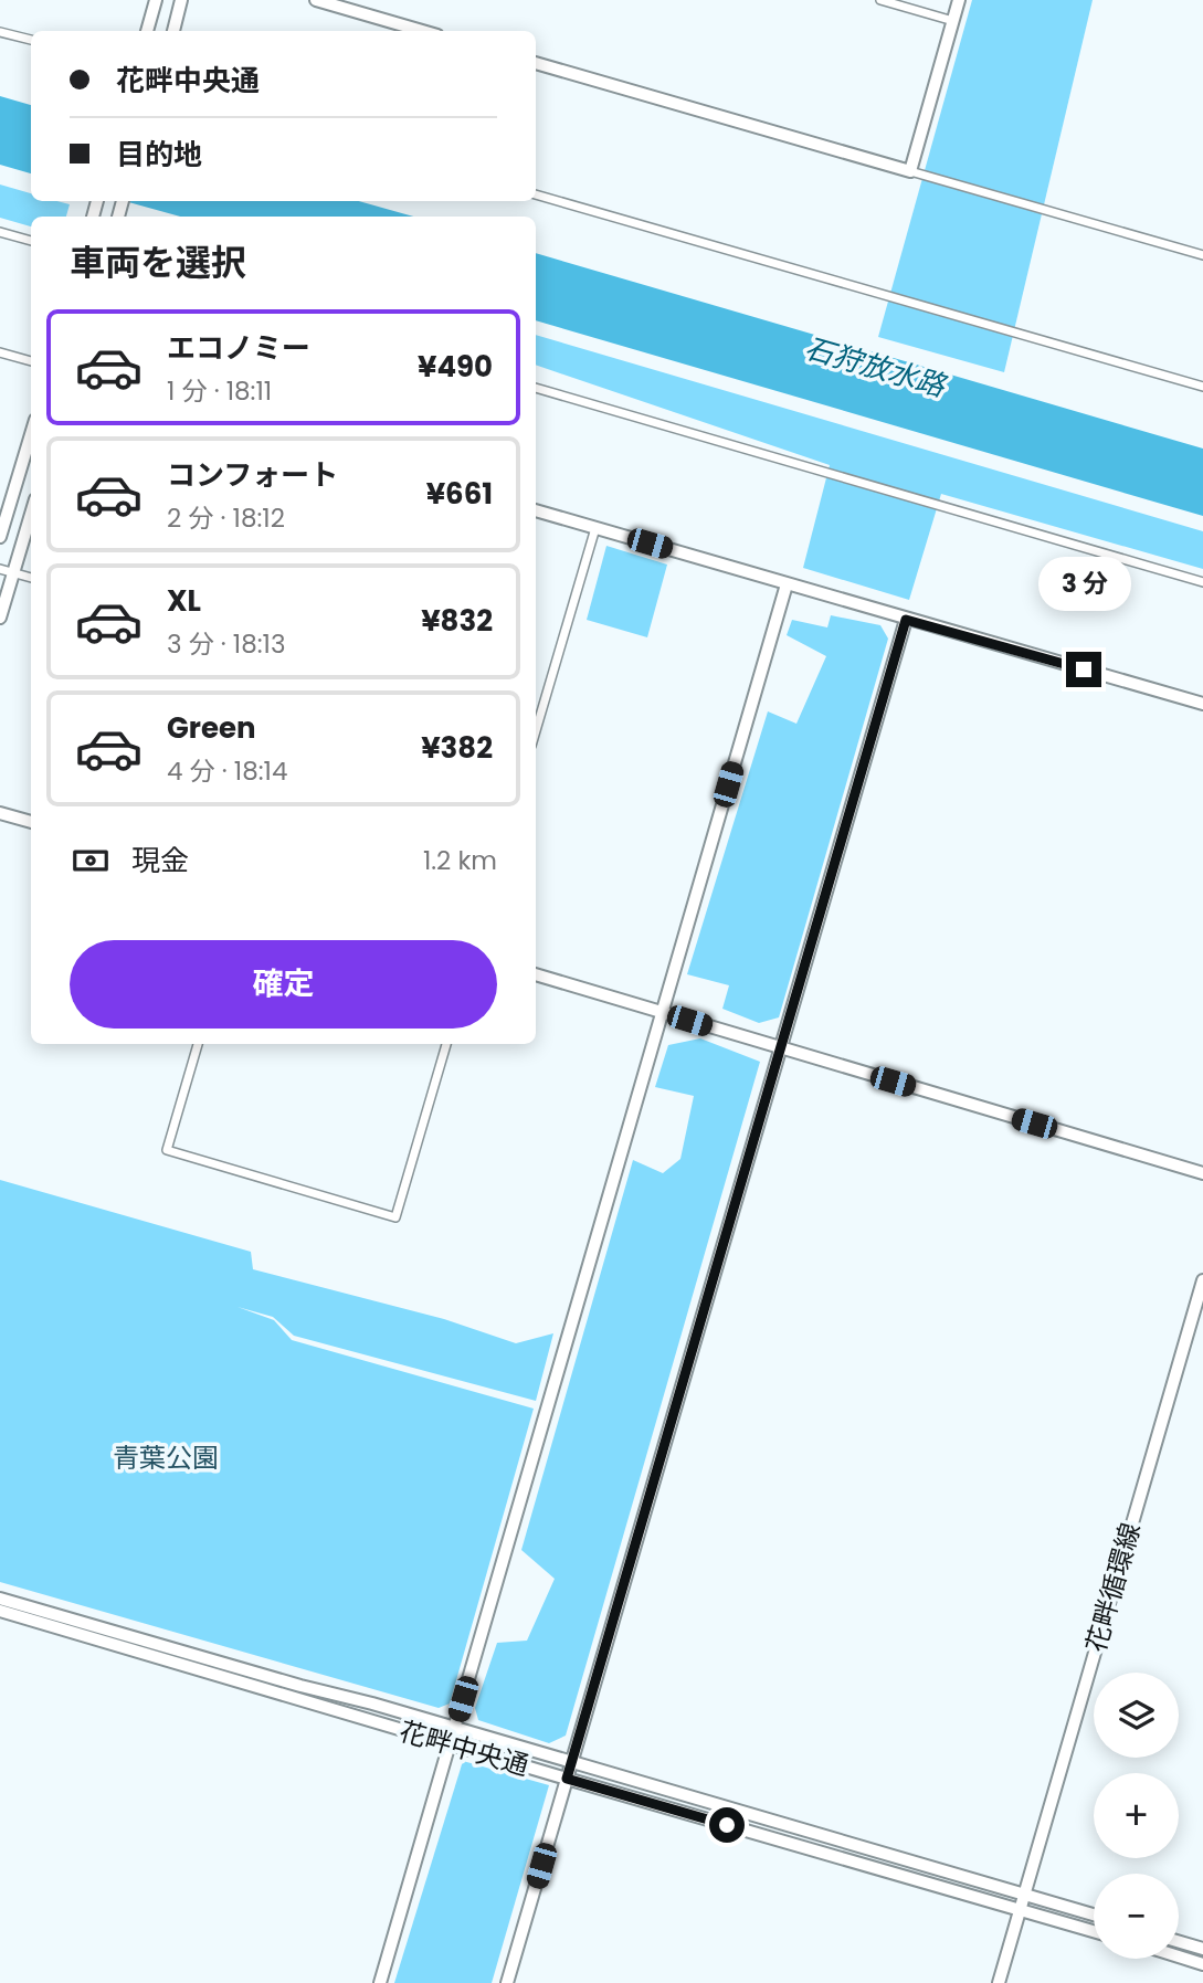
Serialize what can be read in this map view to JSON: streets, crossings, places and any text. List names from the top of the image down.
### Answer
{
  "streets": {
    "street": ["花畔循環線", "花畔中央通"]
  },
  "crossings": [
    ["花畔循環線", "花畔中央通"]
  ],
  "water": ["石狩放水路"],
  "parks": ["青葉公園"],
  "page": {
    "banner": ["花畔中央通", "目的地"],
    "heading": "車両を選択",
    "list": [
      {
        "name": "エコノミー",
        "note": "1 分 · 18:11",
        "value": "¥490"
      },
      {
        "name": "コンフォート",
        "note": "2 分 · 18:12",
        "value": "¥661"
      },
      {
        "name": "XL",
        "note": "3 分 · 18:13",
        "value": "¥832"
      },
      {
        "name": "Green",
        "note": "4 分 · 18:14",
        "value": "¥382"
      }
    ],
    "bubble": "3 分",
    "pay": ["現金", "1.2 km"],
    "buttons": "確定",
    "map_buttons": ["+", "−"]
  }
}
